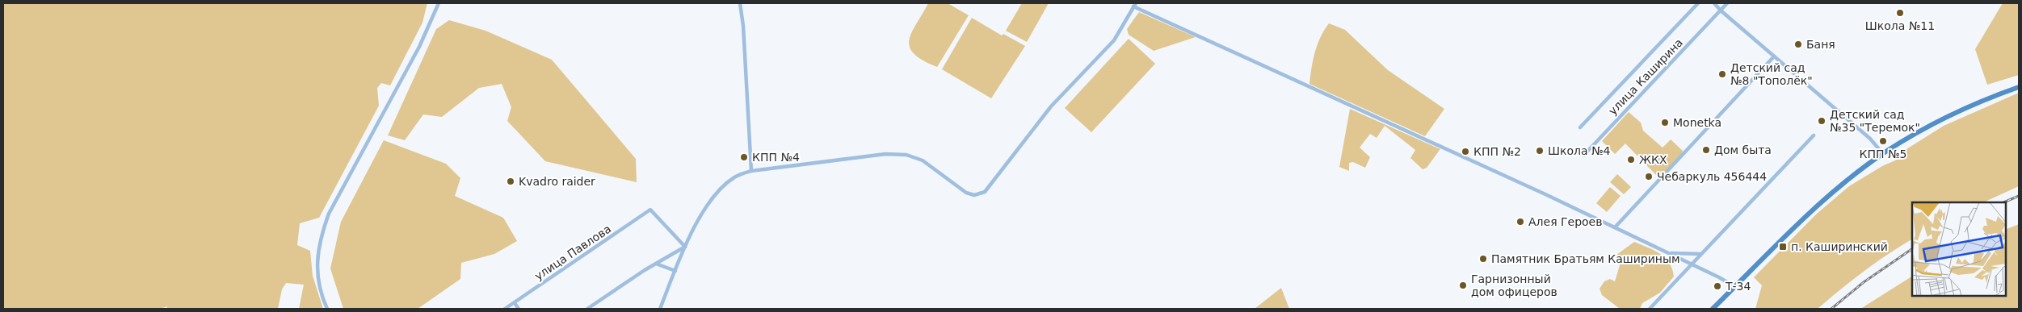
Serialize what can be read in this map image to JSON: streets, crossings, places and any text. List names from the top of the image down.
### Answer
{
  "streets": {
    "street": ["улица Каширина", "улица Павлова"]
  },
  "places": {
    "other": [
      "Школа №11",
      "Баня",
      "Детский сад №8 \"Тополёк\"",
      "Детский сад №35 \"Теремок\"",
      "Monetka",
      "КПП №5",
      "Дом быта",
      "Школа №4",
      "КПП №2",
      "КПП №4",
      "ЖКХ",
      "Чебаpкуль 456444",
      "Kvadro raider",
      "Алея Героев",
      "Памятник Братьям Кашириным",
      "Гарнизонный дом офицеров",
      "Т-34"
    ],
    "transit": ["п. Каширинский"]
  }
}
